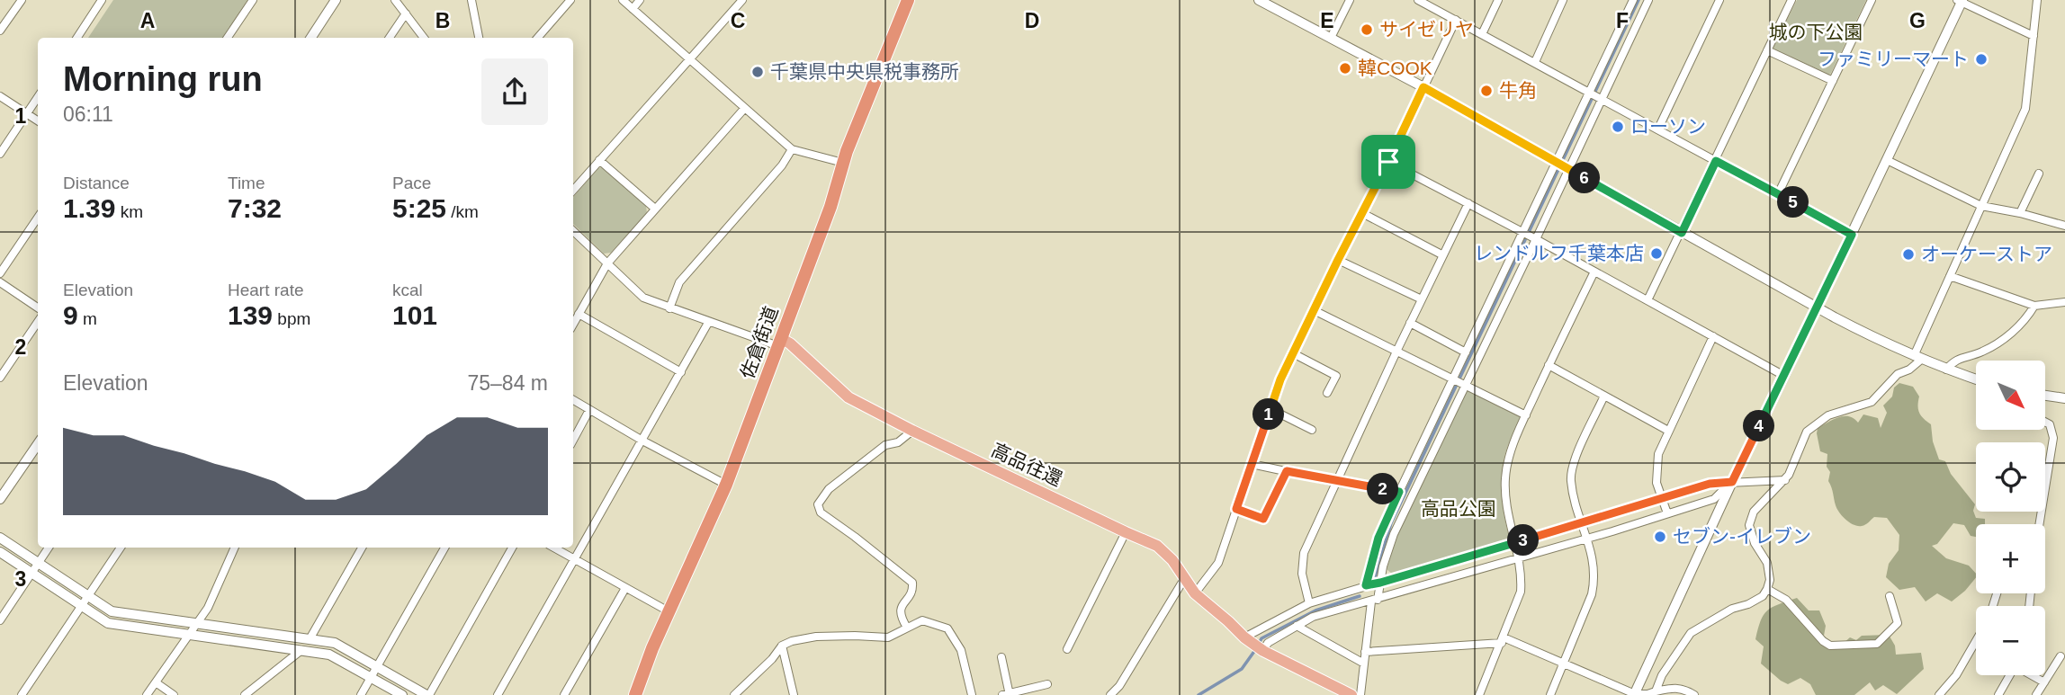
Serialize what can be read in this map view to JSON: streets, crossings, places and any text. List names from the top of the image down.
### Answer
{
  "streets": {
    "highway": ["佐倉街道"],
    "main road": ["高品往還"]
  },
  "crossings": [
    ["佐倉街道", "高品往還"]
  ],
  "parks": ["城の下公園", "高品公園"],
  "places": [
    "サイゼリヤ",
    "ファミリーマート",
    "韓COOK",
    "千葉県中央県税事務所",
    "牛角",
    "ローソン",
    "レンドルフ千葉本店",
    "オーケーストア",
    "セブン-イレブン"
  ],
  "north": "bottom right",
  "page": {
    "heading": ["Morning run", "06:11"],
    "stats": [
      ["Distance", "1.39 km"],
      ["Time", "7:32"],
      ["Pace", "5:25 /km"],
      ["Elevation", "9 m"],
      ["Heart rate", "139 bpm"],
      ["kcal", "101"]
    ],
    "pins": [
      "6",
      "5",
      "1",
      "4",
      "2",
      "3"
    ],
    "chart": ["Elevation", "75–84 m"],
    "map_buttons": ["+", "−"]
  },
  "grid": {
    "columns": [
      "A",
      "B",
      "C",
      "D",
      "E",
      "F",
      "G"
    ],
    "rows": ["1", "2", "3"]
  }
}
